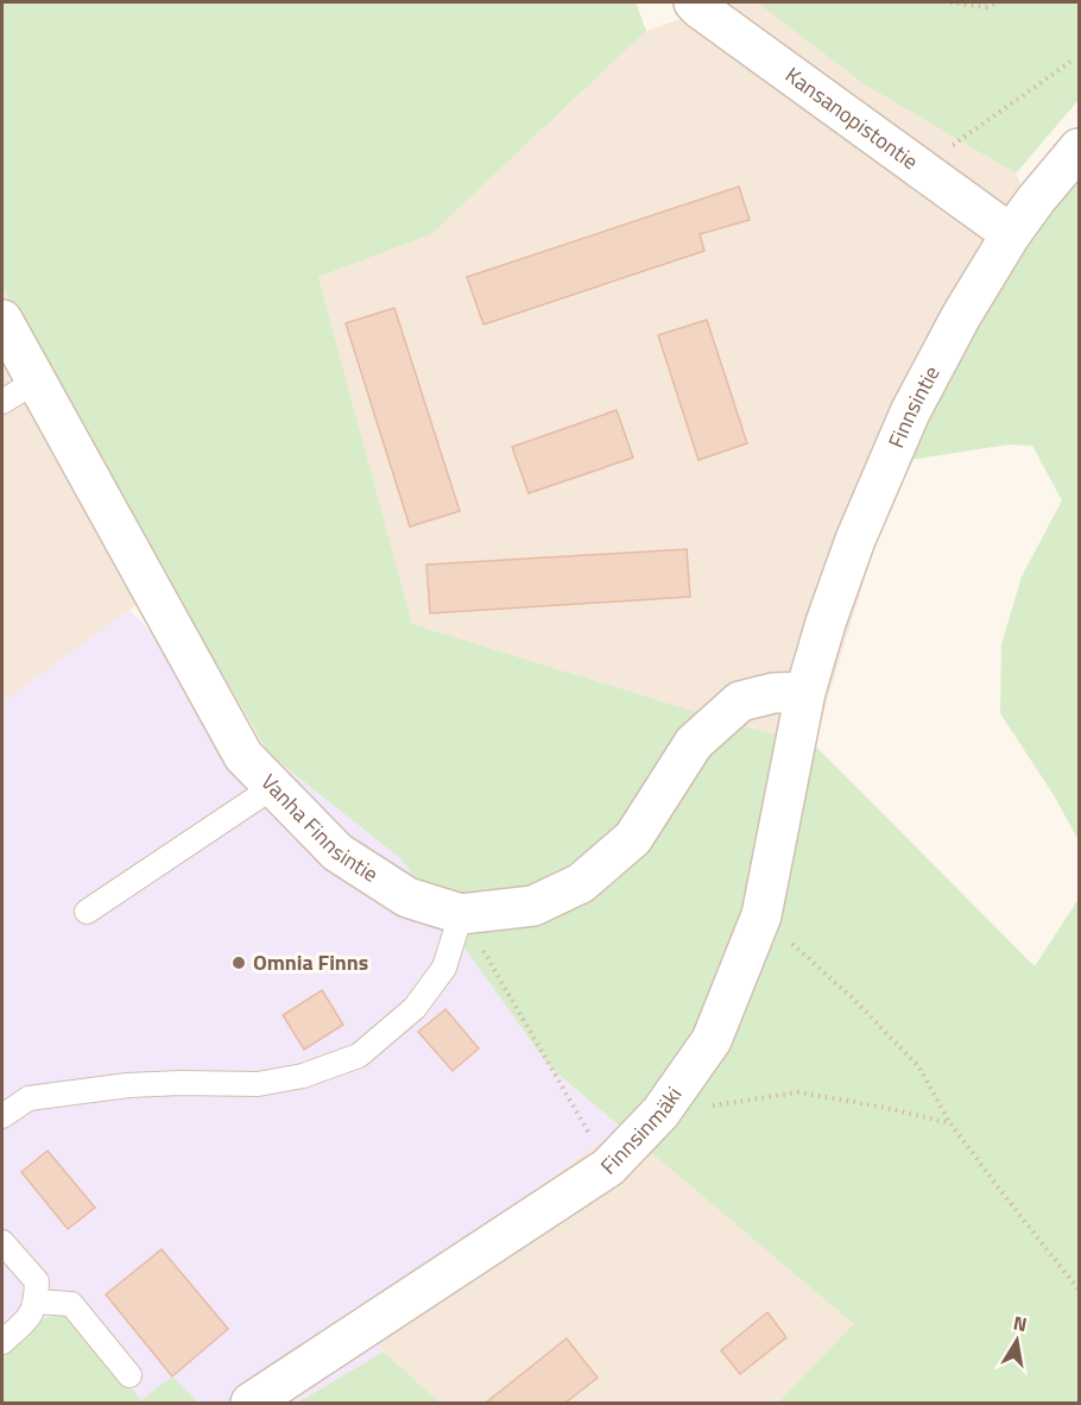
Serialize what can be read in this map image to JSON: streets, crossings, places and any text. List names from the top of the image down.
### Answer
{
  "streets": {
    "street": [
      "Kansanopistontie",
      "Finnsintie",
      "Vanha Finnsintie",
      "Finnsinmäki"
    ]
  },
  "crossings": [
    ["Kansanopistontie", "Finnsintie"],
    ["Finnsintie", "Vanha Finnsintie"],
    ["Finnsintie", "Finnsinmäki"],
    ["Vanha Finnsintie", "Finnsinmäki"]
  ],
  "places": ["Omnia Finns"],
  "north": "top"
}
